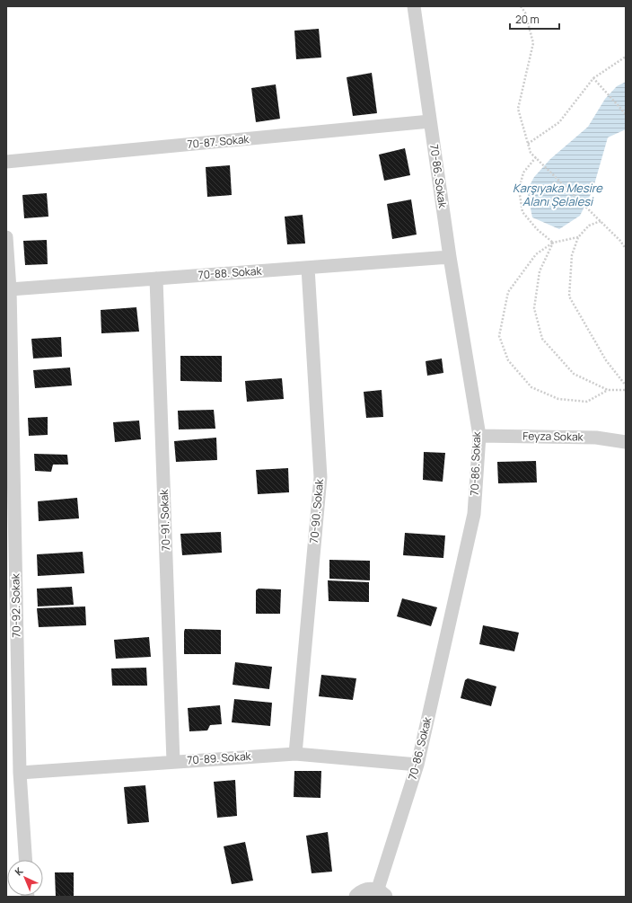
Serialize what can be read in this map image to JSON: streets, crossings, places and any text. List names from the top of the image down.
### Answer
{
  "streets": {
    "street": [
      "70-87. Sokak",
      "70-86. Sokak",
      "70-88. Sokak",
      "Feyza Sokak",
      "70-90. Sokak",
      "70-91. Sokak",
      "70-92. Sokak",
      "70-89. Sokak"
    ]
  },
  "crossings": [
    ["70-87. Sokak", "70-86. Sokak"],
    ["70-86. Sokak", "70-88. Sokak"],
    ["70-86. Sokak", "Feyza Sokak"],
    ["70-86. Sokak", "70-89. Sokak"],
    ["70-88. Sokak", "70-90. Sokak"],
    ["70-88. Sokak", "70-91. Sokak"],
    ["70-88. Sokak", "70-92. Sokak"],
    ["70-90. Sokak", "70-89. Sokak"],
    ["70-91. Sokak", "70-89. Sokak"],
    ["70-92. Sokak", "70-89. Sokak"]
  ],
  "water": ["Karşıyaka Mesire Alanı Şelalesi"],
  "scale_bar": "20 m",
  "north": "top left"
}
